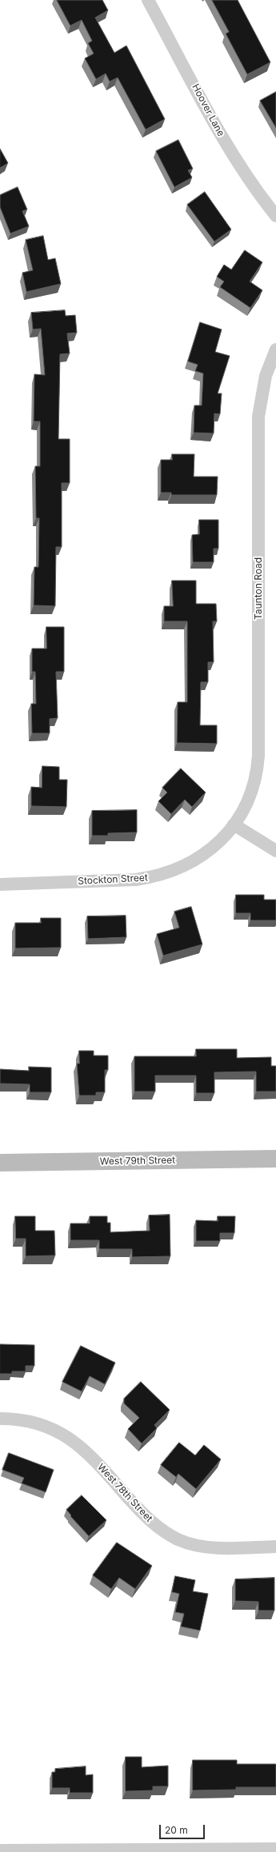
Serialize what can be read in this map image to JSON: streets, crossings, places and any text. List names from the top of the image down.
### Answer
{
  "streets": {
    "main road": ["West 79th Street"],
    "street": [
      "Hoover Lane",
      "Taunton Road",
      "Stockton Street",
      "West 78th Street"
    ]
  },
  "crossings": [
    ["Taunton Road", "Stockton Street"]
  ],
  "scale_bar": "20 m"
}
